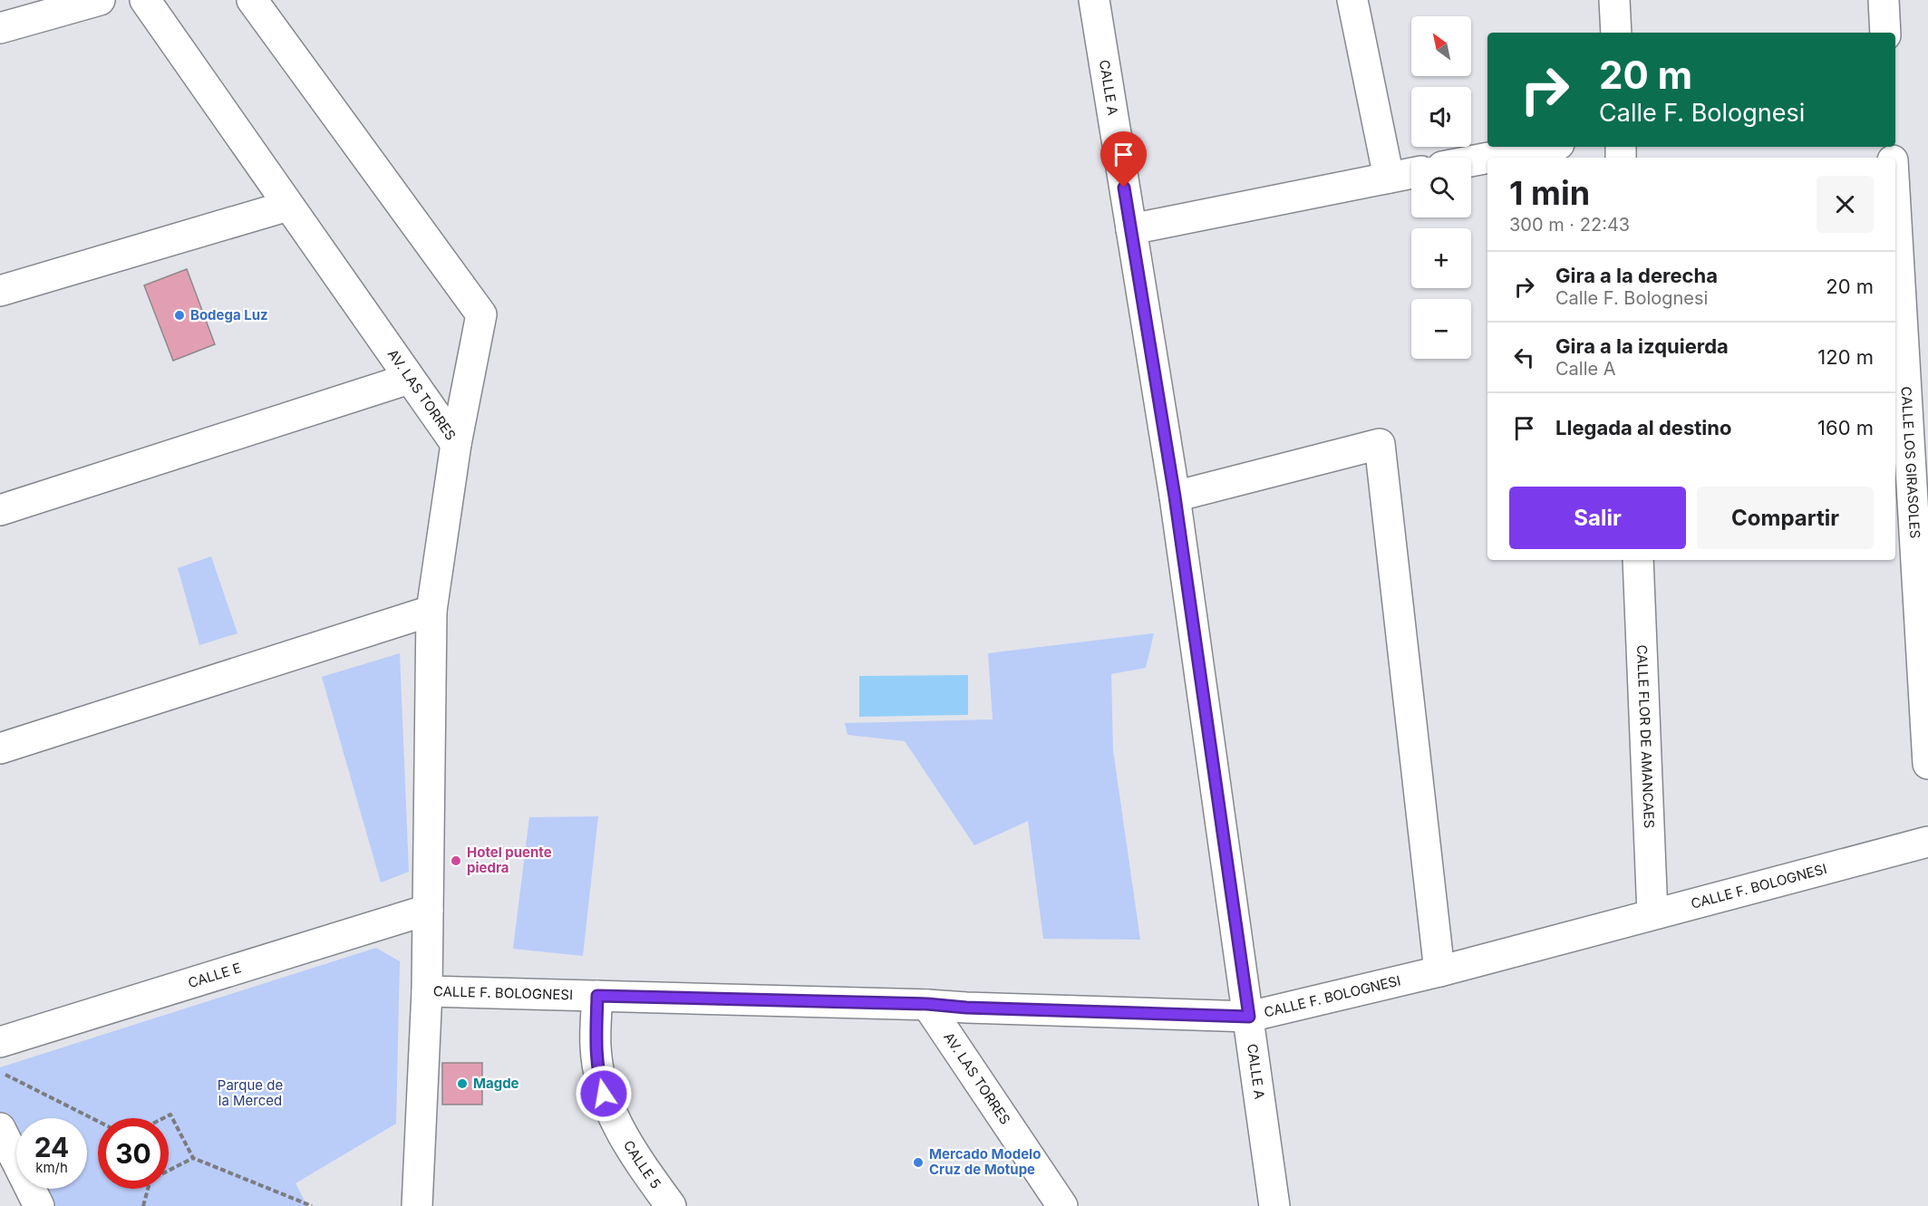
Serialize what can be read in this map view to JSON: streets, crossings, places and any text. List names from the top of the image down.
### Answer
{
  "streets": {
    "street": [
      "CALLE A",
      "AV. LAS TORRES",
      "CALLE LOS GIRASOLES",
      "CALLE FLOR DE AMANCAES",
      "CALLE F. BOLOGNESI",
      "CALLE E",
      "CALLE 5"
    ]
  },
  "crossings": [
    ["CALLE A", "CALLE F. BOLOGNESI"],
    ["AV. LAS TORRES", "CALLE F. BOLOGNESI"],
    ["CALLE FLOR DE AMANCAES", "CALLE F. BOLOGNESI"],
    ["CALLE F. BOLOGNESI", "CALLE 5"]
  ],
  "parks": ["Parque de la Merced"],
  "places": [
    "Bodega Luz",
    "Hotel puente piedra",
    "Magde",
    "Mercado Modelo Cruz de Motupe"
  ],
  "north": "top left",
  "page": {
    "map_buttons": ["+", "−"],
    "turn": ["20 m", "Calle F. Bolognesi"],
    "heading": ["1 min", "300 m · 22:43"],
    "list": [
      {
        "name": "Gira a la derecha",
        "note": "Calle F. Bolognesi",
        "value": "20 m"
      },
      {
        "name": "Gira a la izquierda",
        "note": "Calle A",
        "value": "120 m"
      },
      {
        "name": "Llegada al destino",
        "value": "160 m"
      }
    ],
    "buttons": ["Salir", "Compartir"],
    "speed": "24 km/h",
    "limit": "30"
  }
}
